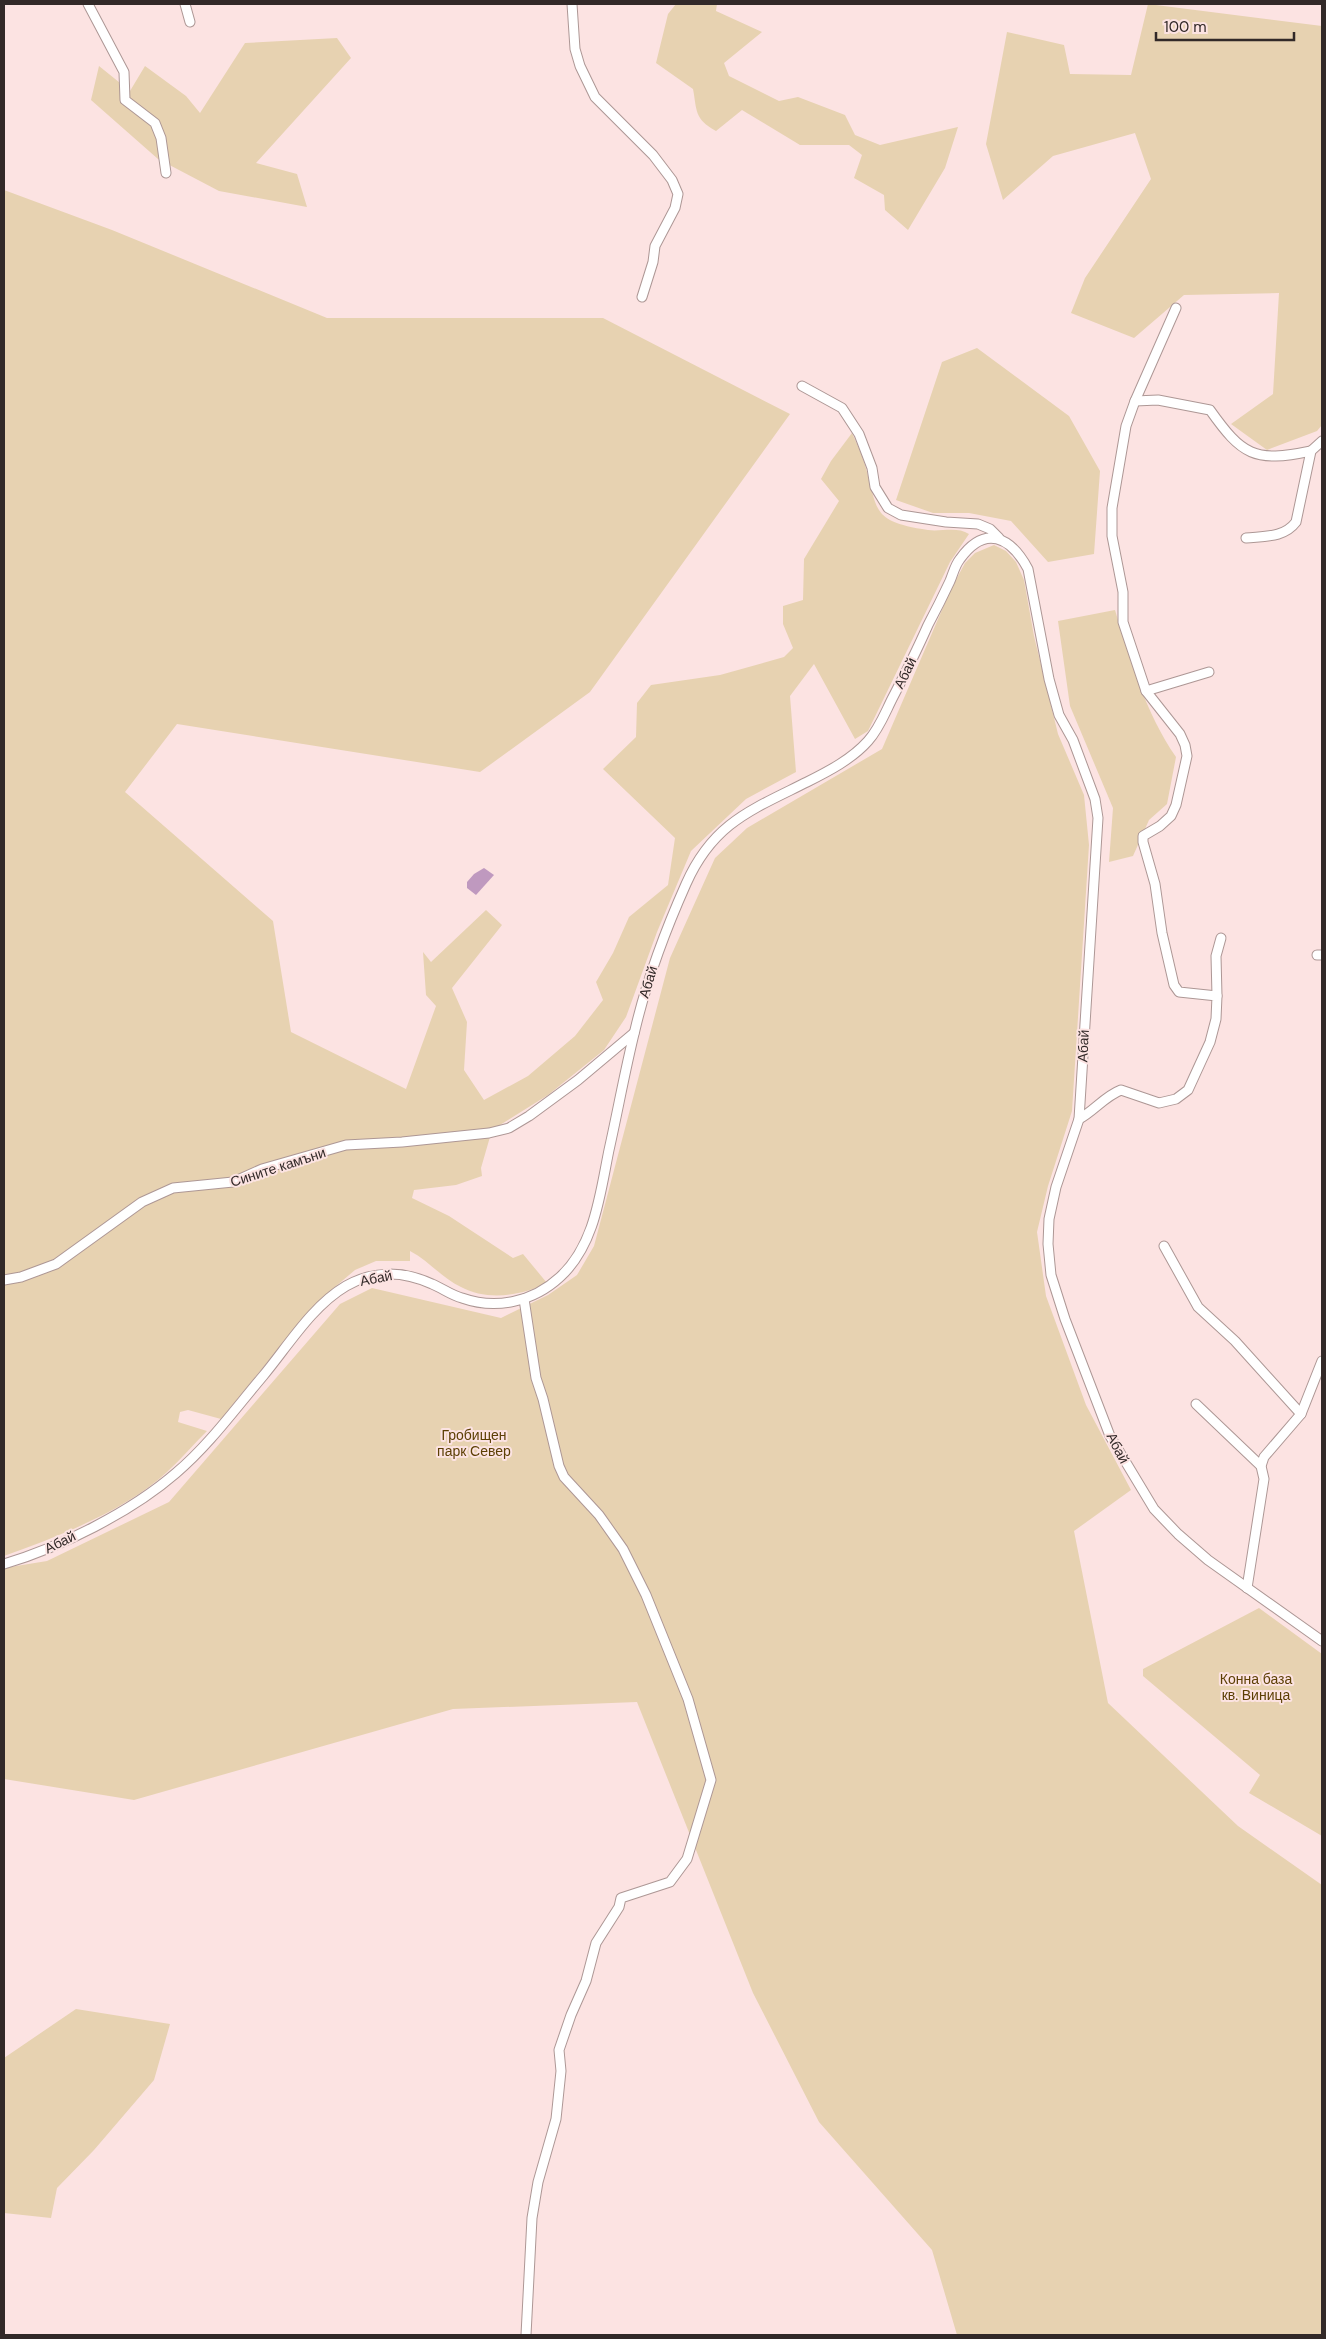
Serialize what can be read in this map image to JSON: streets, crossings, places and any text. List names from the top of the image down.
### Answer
{
  "streets": {
    "street": ["Абай", "Сините камъни"]
  },
  "crossings": [
    ["Абай", "Сините камъни"]
  ],
  "parks": ["Гробищен парк Север", "Конна база кв. Виница"],
  "scale_bar": "100 m"
}
